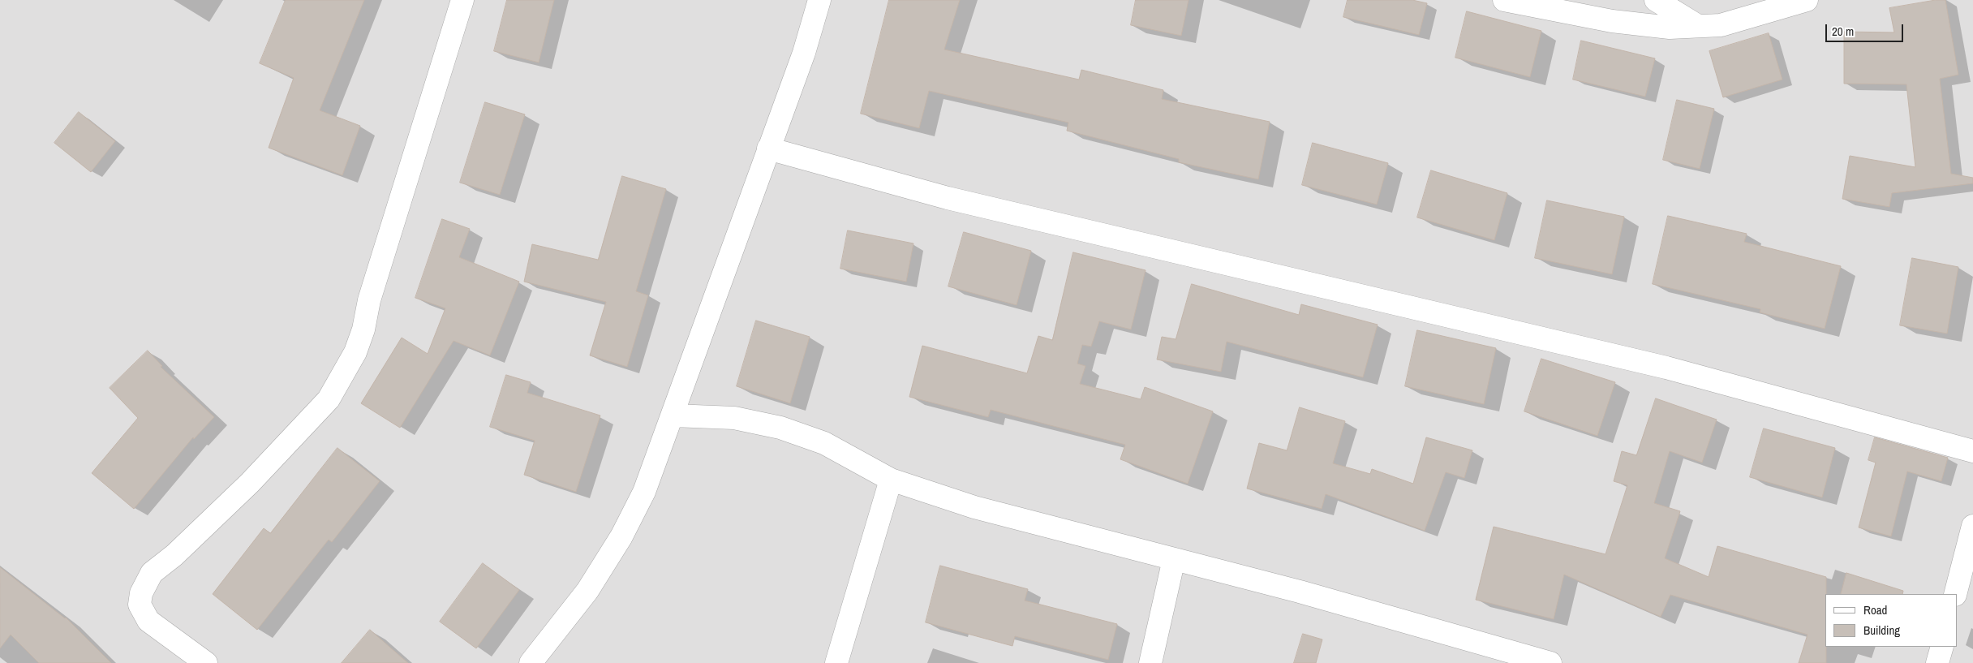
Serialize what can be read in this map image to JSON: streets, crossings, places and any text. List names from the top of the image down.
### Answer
{
  "legend": ["Road", "Building"],
  "scale_bar": "20 m"
}
